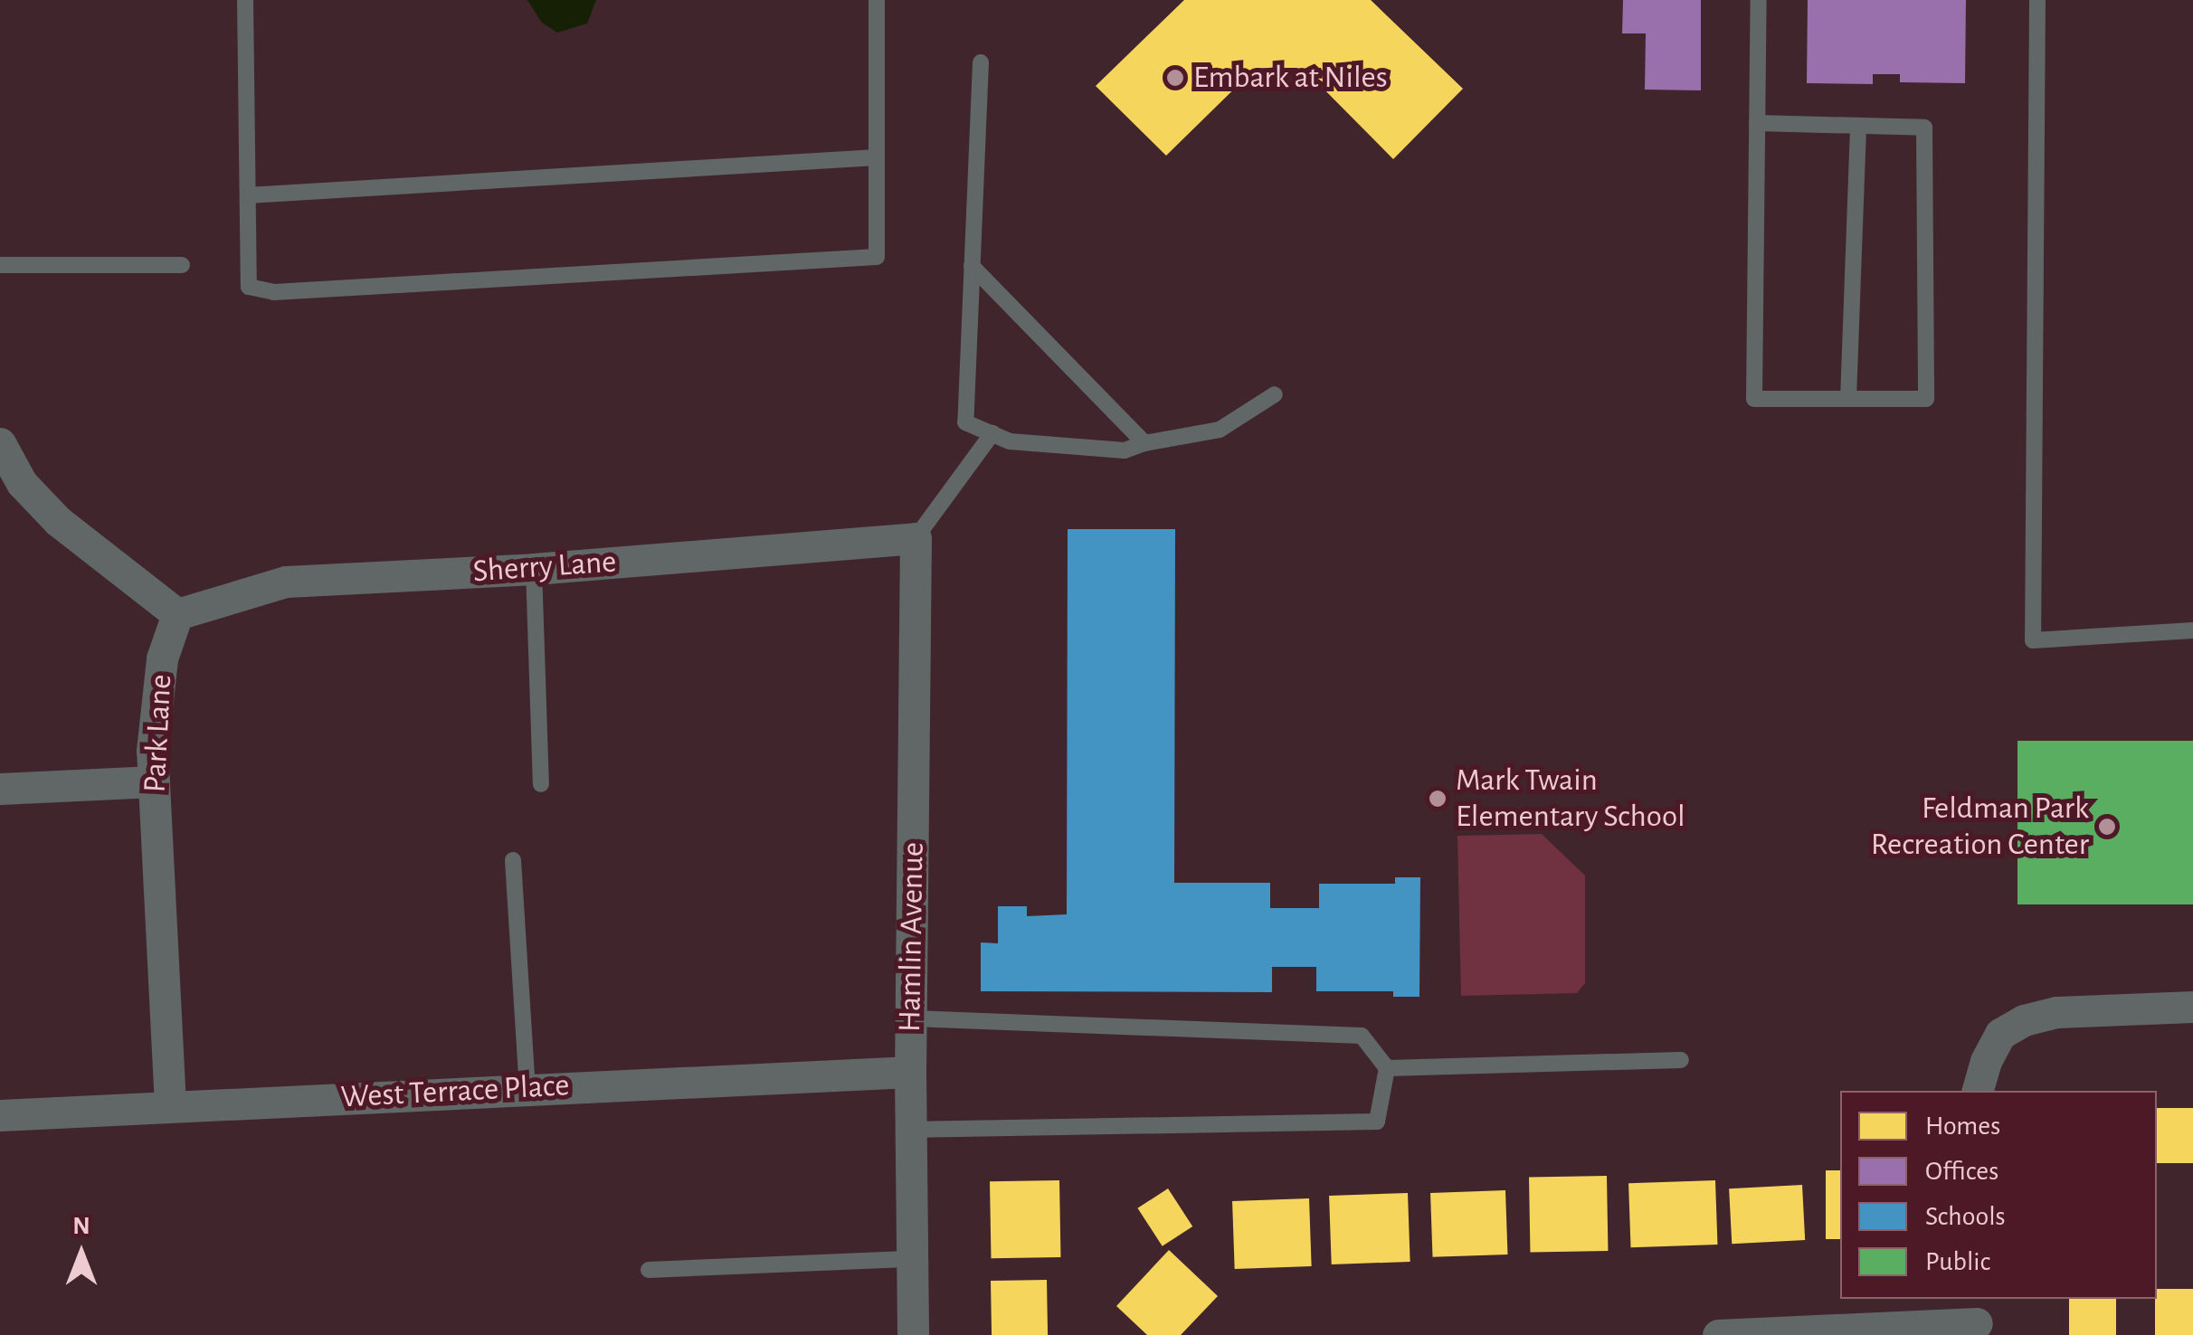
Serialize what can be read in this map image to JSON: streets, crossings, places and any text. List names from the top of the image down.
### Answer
{
  "streets": {
    "street": [
      "Sherry Lane",
      "Park Lane",
      "Hamlin Avenue",
      "West Terrace Place"
    ]
  },
  "crossings": [
    ["Sherry Lane", "Park Lane"],
    ["Sherry Lane", "Hamlin Avenue"],
    ["Park Lane", "West Terrace Place"],
    ["Hamlin Avenue", "West Terrace Place"]
  ],
  "places": ["Embark at Niles", "Mark Twain Elementary School", "Feldman Park Recreation Center"],
  "legend": [
    "Homes",
    "Offices",
    "Schools",
    "Public"
  ],
  "north": "top"
}
